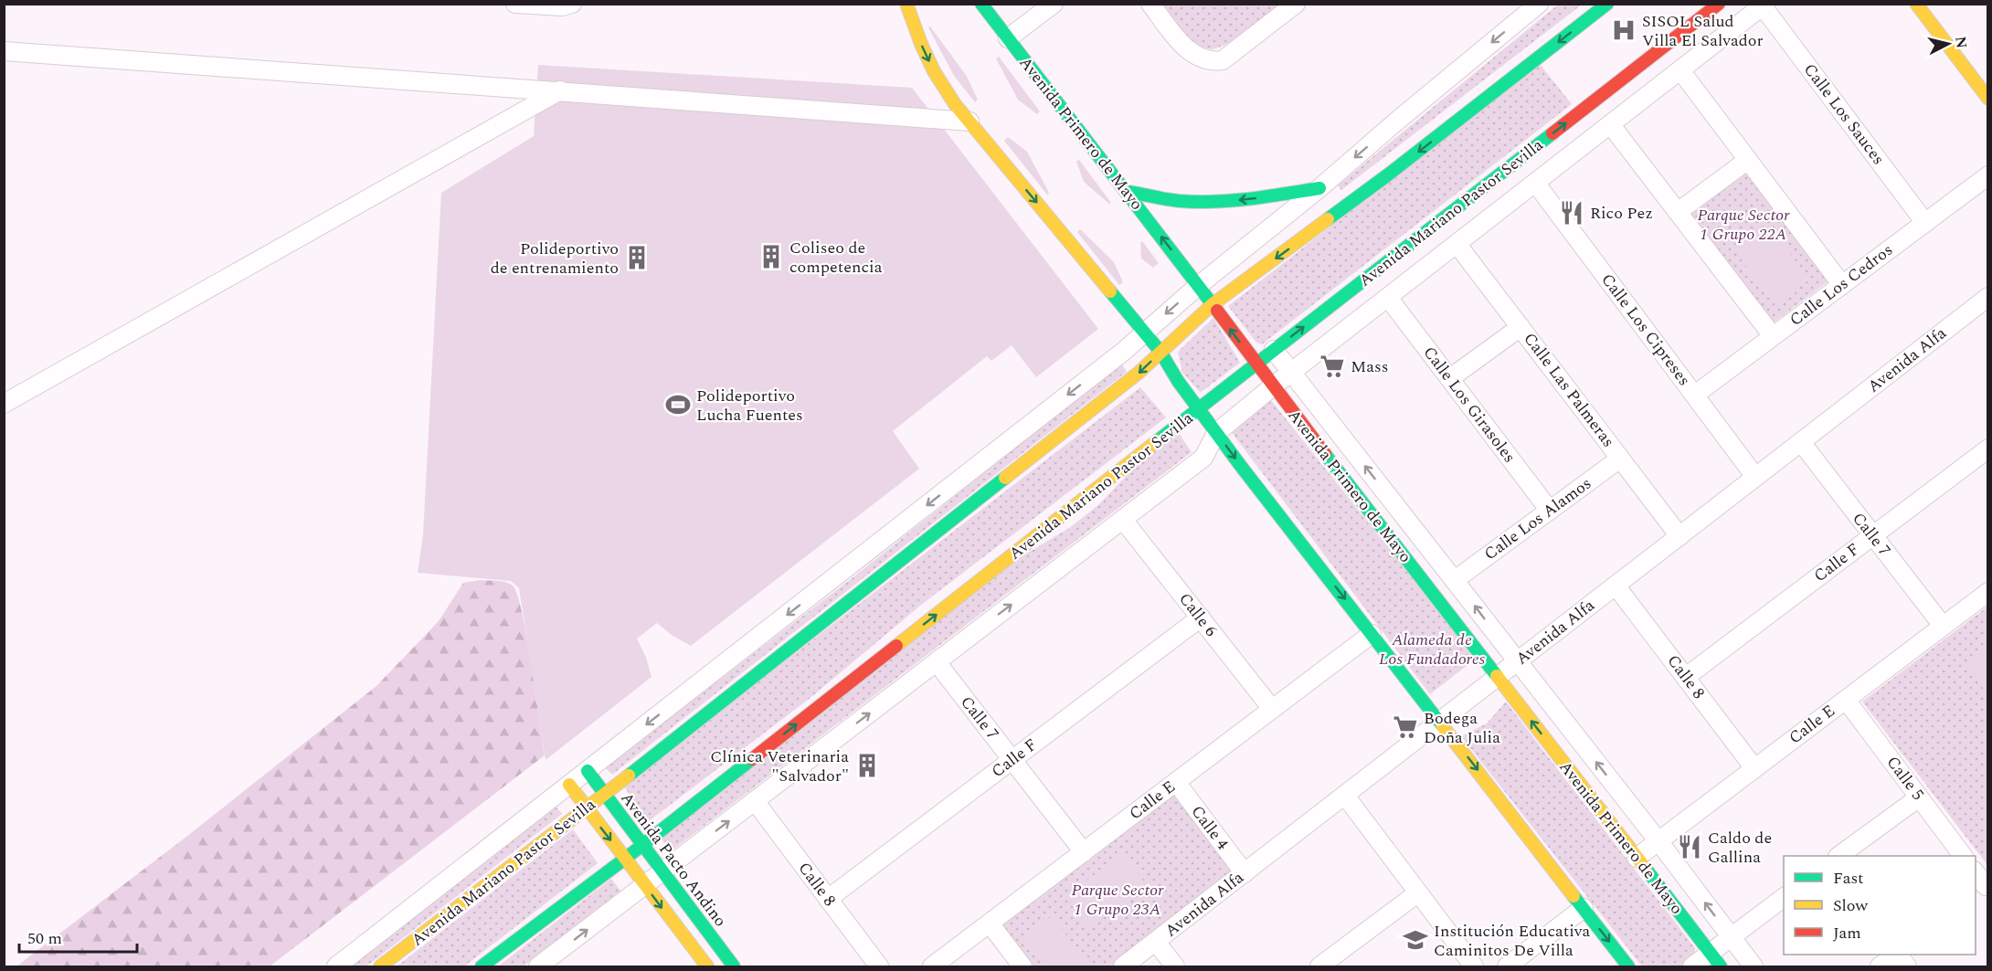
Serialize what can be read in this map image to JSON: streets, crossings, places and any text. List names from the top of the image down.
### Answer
{
  "streets": {
    "main road": ["Avenida Primero de Mayo", "Avenida Mariano Pastor Sevilla", "Avenida Pacto Andino"],
    "street": [
      "Calle Los Sauces",
      "Calle Los Cedros",
      "Calle Los Cipreses",
      "Avenida Alfa",
      "Calle Las Palmeras",
      "Calle Los Girasoles",
      "Calle Los Alamos",
      "Calle 7",
      "Calle F",
      "Calle 6",
      "Calle 8",
      "Calle E",
      "Calle 5",
      "Calle 4"
    ]
  },
  "crossings": [
    ["Calle Los Sauces", "Avenida Mariano Pastor Sevilla"],
    ["Calle Los Sauces", "Calle Los Cedros"],
    ["Avenida Primero de Mayo", "Avenida Mariano Pastor Sevilla"],
    ["Avenida Primero de Mayo", "Avenida Alfa"],
    ["Avenida Primero de Mayo", "Calle Los Alamos"],
    ["Avenida Primero de Mayo", "Calle E"],
    ["Avenida Mariano Pastor Sevilla", "Calle Los Cipreses"],
    ["Avenida Mariano Pastor Sevilla", "Calle Las Palmeras"],
    ["Avenida Mariano Pastor Sevilla", "Calle Los Girasoles"],
    ["Avenida Mariano Pastor Sevilla", "Calle 7"],
    ["Avenida Mariano Pastor Sevilla", "Calle 6"],
    ["Avenida Mariano Pastor Sevilla", "Calle 8"],
    ["Avenida Mariano Pastor Sevilla", "Avenida Pacto Andino"],
    ["Calle Los Cedros", "Calle Los Cipreses"],
    ["Calle Los Cipreses", "Avenida Alfa"],
    ["Avenida Alfa", "Calle Las Palmeras"],
    ["Avenida Alfa", "Calle 7"],
    ["Avenida Alfa", "Calle 8"],
    ["Avenida Alfa", "Calle 4"],
    ["Calle Las Palmeras", "Calle Los Alamos"],
    ["Calle Los Girasoles", "Calle Los Alamos"],
    ["Calle 7", "Calle F"],
    ["Calle 7", "Calle E"],
    ["Calle F", "Calle 6"],
    ["Calle F", "Calle 8"],
    ["Calle 6", "Calle E"],
    ["Calle 8", "Calle E"],
    ["Calle E", "Calle 5"],
    ["Calle E", "Calle 4"]
  ],
  "parks": ["Parque Sector 1 Grupo 22A", "Alameda de Los Fundadores", "Parque Sector 1 Grupo 23A"],
  "places": {
    "hospital": ["SISOL Salud Villa El Salvador"],
    "restaurant": ["Rico Pez", "Caldo de Gallina"],
    "building": ["Coliseo de competencia", "Polideportivo de entrenamiento", "Clínica Veterinaria \"Salvador\""],
    "supermarket": ["Mass", "Bodega Doña Julia"],
    "sports": ["Polideportivo Lucha Fuentes"],
    "school or university": ["Institución Educativa Caminitos De Villa"]
  },
  "legend": ["Fast", "Slow", "Jam"],
  "scale_bar": "50 m",
  "north": "right"
}
